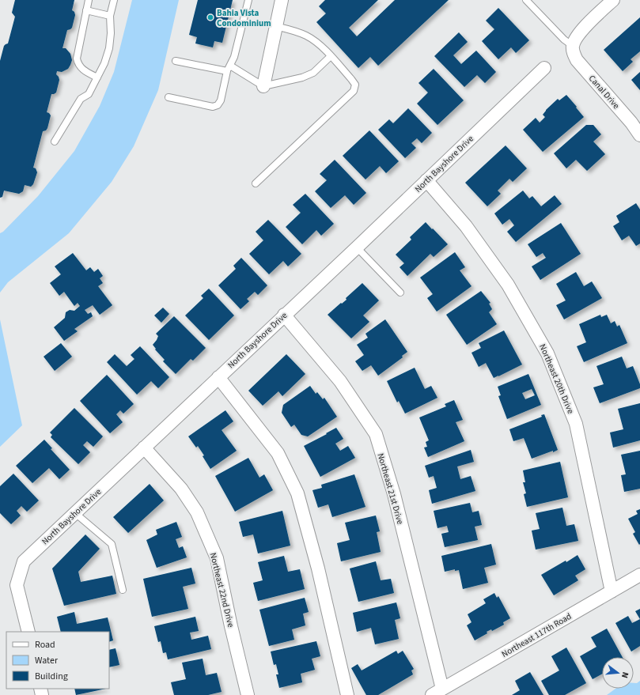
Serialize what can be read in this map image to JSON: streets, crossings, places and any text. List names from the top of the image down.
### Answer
{
  "streets": {
    "street": [
      "Canal Drive",
      "North Bayshore Drive",
      "Northeast 20th Drive",
      "Northeast 21st Drive",
      "Northeast 22nd Drive",
      "Northeast 117th Road"
    ]
  },
  "crossings": [
    ["North Bayshore Drive", "Northeast 20th Drive"],
    ["North Bayshore Drive", "Northeast 21st Drive"],
    ["North Bayshore Drive", "Northeast 22nd Drive"],
    ["Northeast 20th Drive", "Northeast 117th Road"],
    ["Northeast 21st Drive", "Northeast 117th Road"]
  ],
  "places": ["Bahia Vista Condominium"],
  "legend": ["Road", "Water", "Building"],
  "north": "right"
}
